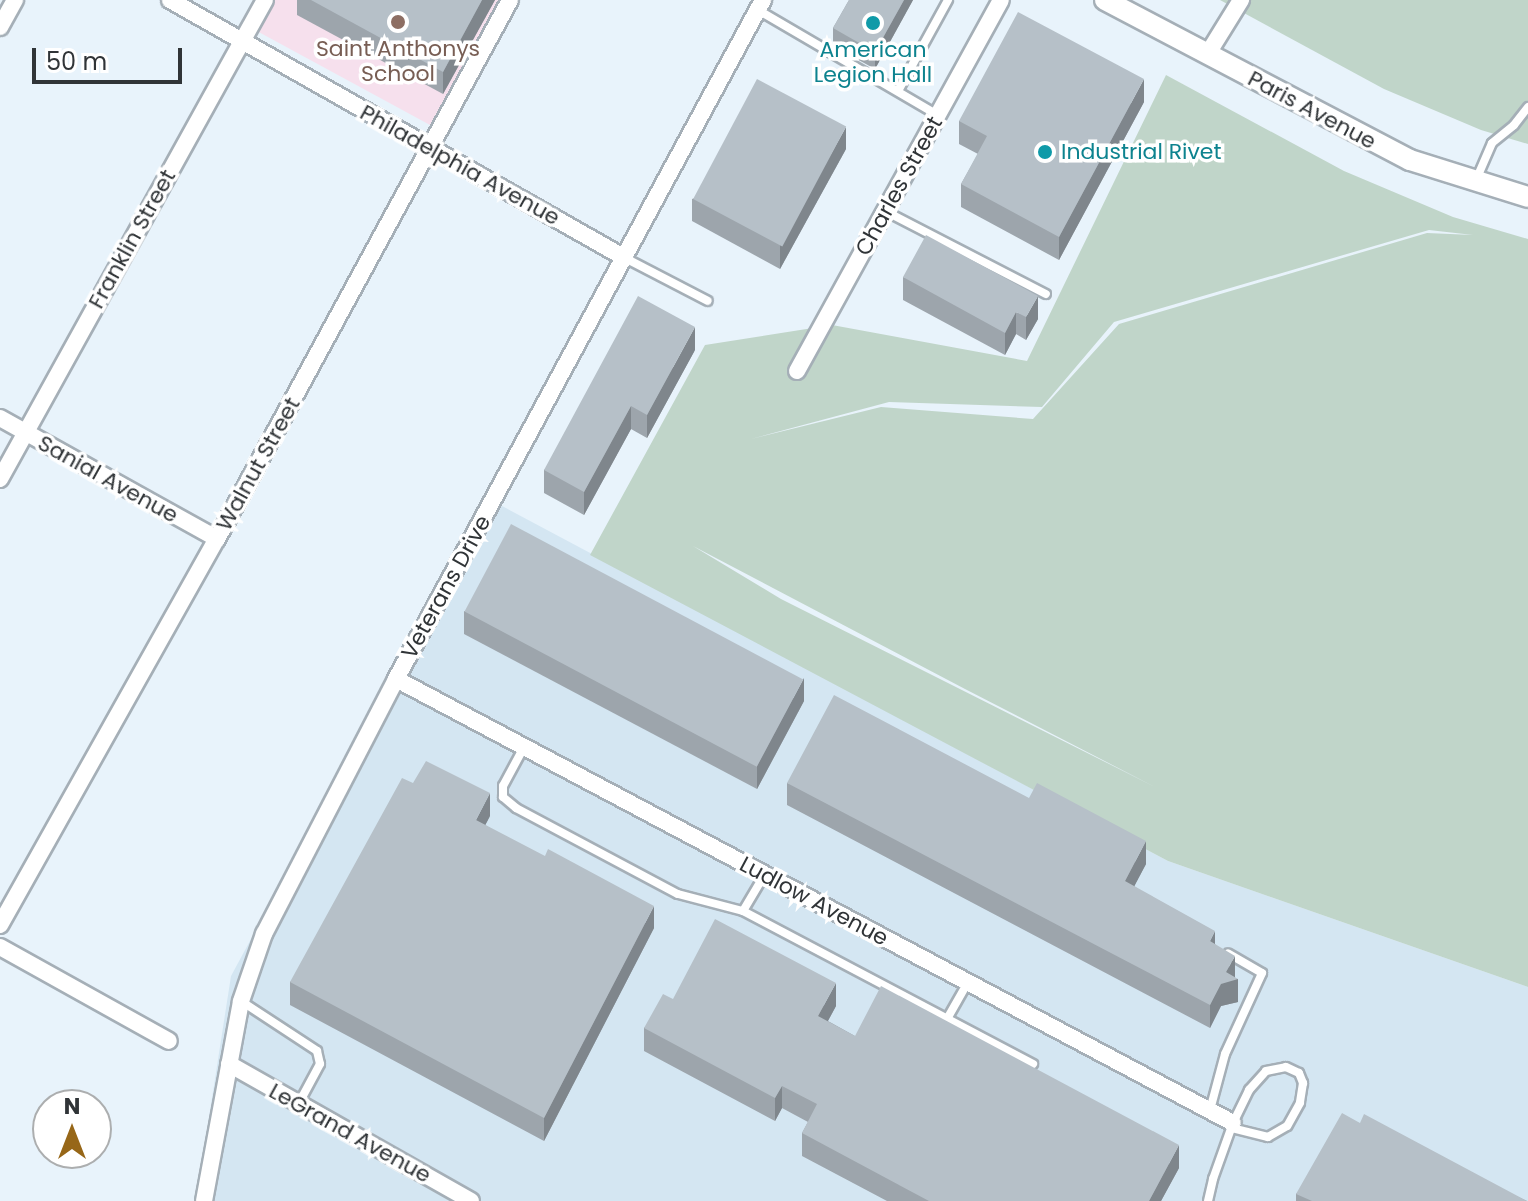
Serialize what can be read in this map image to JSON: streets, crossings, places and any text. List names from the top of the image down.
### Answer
{
  "streets": {
    "street": [
      "Paris Avenue",
      "Philadelphia Avenue",
      "Charles Street",
      "Franklin Street",
      "Walnut Street",
      "Sanial Avenue",
      "Veterans Drive",
      "Ludlow Avenue",
      "LeGrand Avenue"
    ]
  },
  "crossings": [
    ["Philadelphia Avenue", "Franklin Street"],
    ["Philadelphia Avenue", "Walnut Street"],
    ["Philadelphia Avenue", "Veterans Drive"],
    ["Franklin Street", "Sanial Avenue"],
    ["Walnut Street", "Sanial Avenue"],
    ["Veterans Drive", "Ludlow Avenue"],
    ["Veterans Drive", "LeGrand Avenue"]
  ],
  "places": ["Saint Anthonys School", "American Legion Hall", "Industrial Rivet"],
  "scale_bar": "50 m",
  "north": "top"
}
